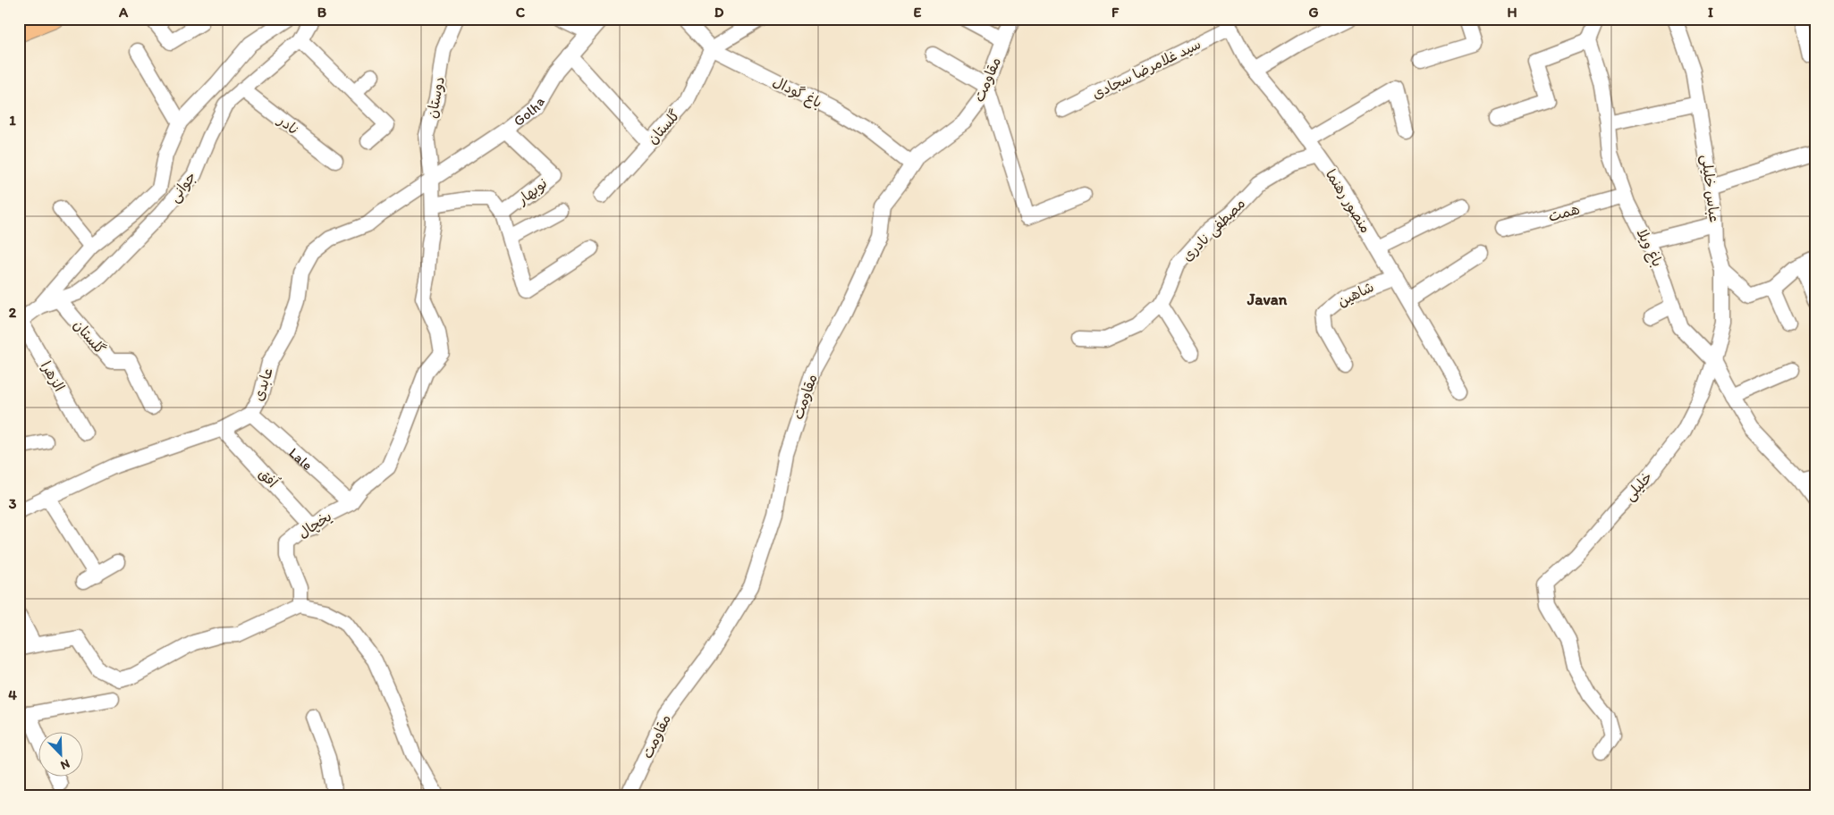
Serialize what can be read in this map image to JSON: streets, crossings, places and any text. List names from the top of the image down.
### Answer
{
  "streets": {
    "street": [
      "سید غلامرضا سجادی",
      "مقاومت",
      "باغ گودال",
      "دوستان",
      "Golha",
      "نادر",
      "گلستان",
      "جوانی",
      "عباس خلیلی",
      "نوبهار",
      "منصور رهنما",
      "همت",
      "مصطفی نادری",
      "باغ ویلا",
      "شاهین",
      "الزهرا",
      "عابدی",
      "Lale",
      "اُفق",
      "خلیلی",
      "یخچال"
    ]
  },
  "crossings": [
    ["سید غلامرضا سجادی", "منصور رهنما"],
    ["مقاومت", "باغ گودال"],
    ["باغ گودال", "گلستان"],
    ["دوستان", "Golha"],
    ["دوستان", "عابدی"],
    ["دوستان", "یخچال"],
    ["Golha", "نوبهار"],
    ["Golha", "عابدی"],
    ["Golha", "یخچال"],
    ["نادر", "جوانی"],
    ["گلستان", "جوانی"],
    ["جوانی", "الزهرا"],
    ["عباس خلیلی", "باغ ویلا"],
    ["عباس خلیلی", "خلیلی"],
    ["منصور رهنما", "مصطفی نادری"],
    ["منصور رهنما", "شاهین"],
    ["همت", "باغ ویلا"],
    ["باغ ویلا", "خلیلی"],
    ["عابدی", "Lale"],
    ["عابدی", "اُفق"],
    ["عابدی", "یخچال"],
    ["Lale", "یخچال"],
    ["اُفق", "یخچال"]
  ],
  "districts": ["Javan"],
  "north": "bottom right",
  "grid": {
    "columns": [
      "A",
      "B",
      "C",
      "D",
      "E",
      "F",
      "G",
      "H",
      "I"
    ],
    "rows": [
      "1",
      "2",
      "3",
      "4"
    ]
  }
}
